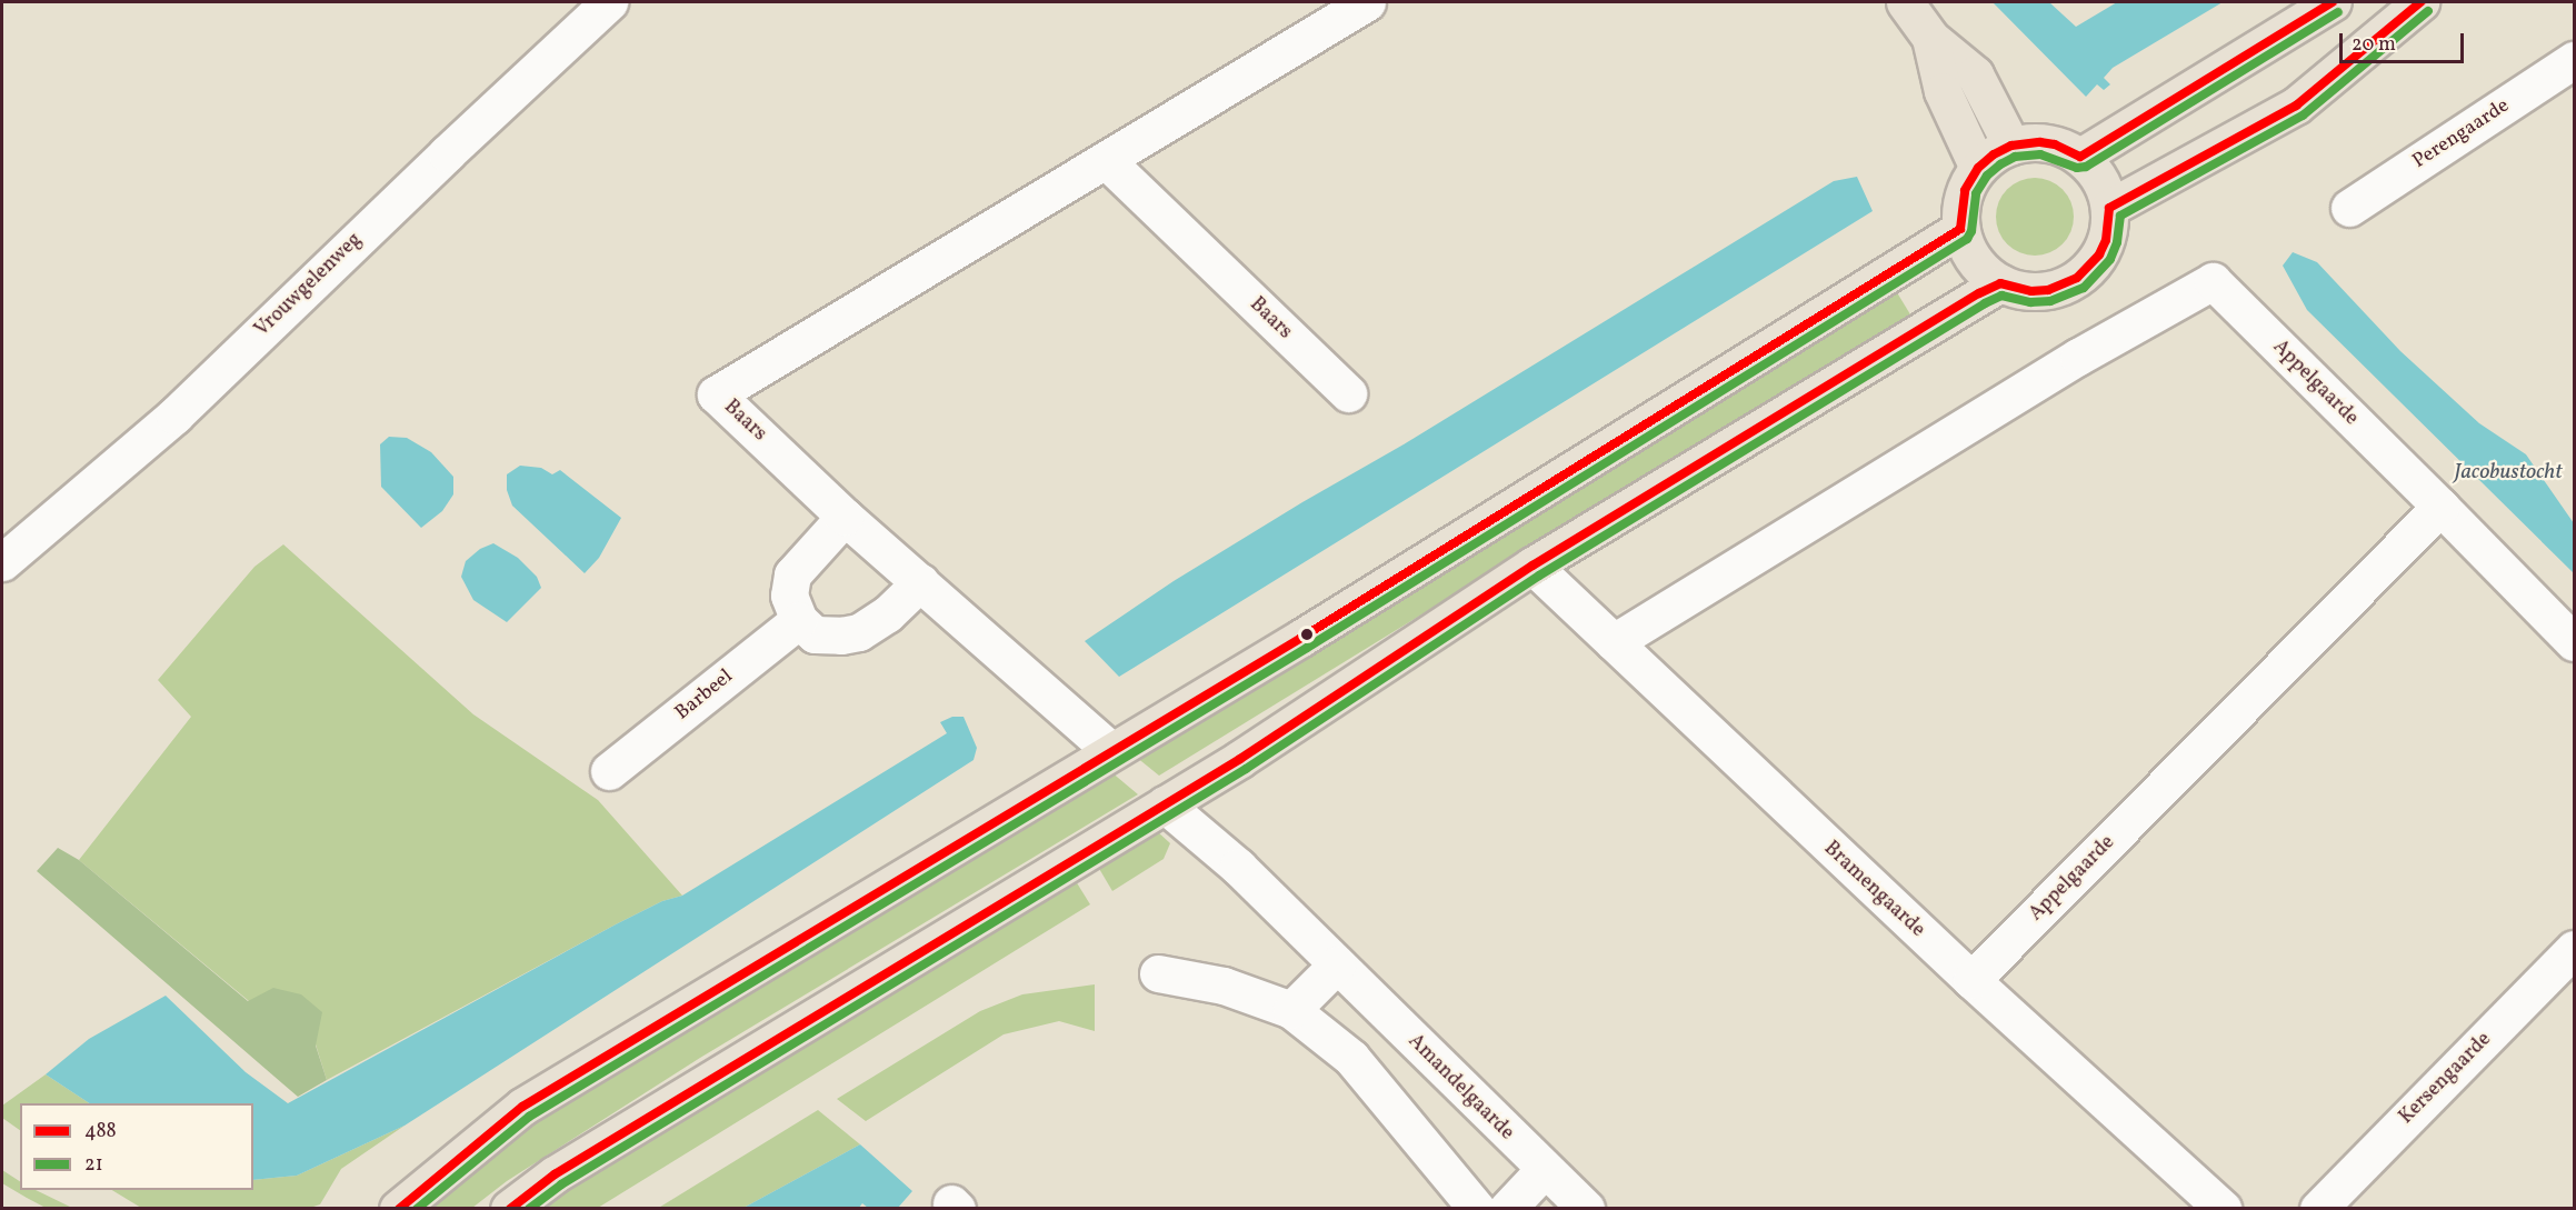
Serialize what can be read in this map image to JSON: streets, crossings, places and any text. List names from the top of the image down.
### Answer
{
  "streets": {
    "street": [
      "Perengaarde",
      "Vrouwgelenweg",
      "Baars",
      "Appelgaarde",
      "Barbeel",
      "Bramengaarde",
      "Kersengaarde",
      "Amandelgaarde"
    ]
  },
  "crossings": [
    ["Appelgaarde", "Bramengaarde"]
  ],
  "water": ["Jacobustocht"],
  "lines": ["transit line 488", "transit line 21"],
  "legend": ["488", "21"],
  "scale_bar": "20 m"
}
